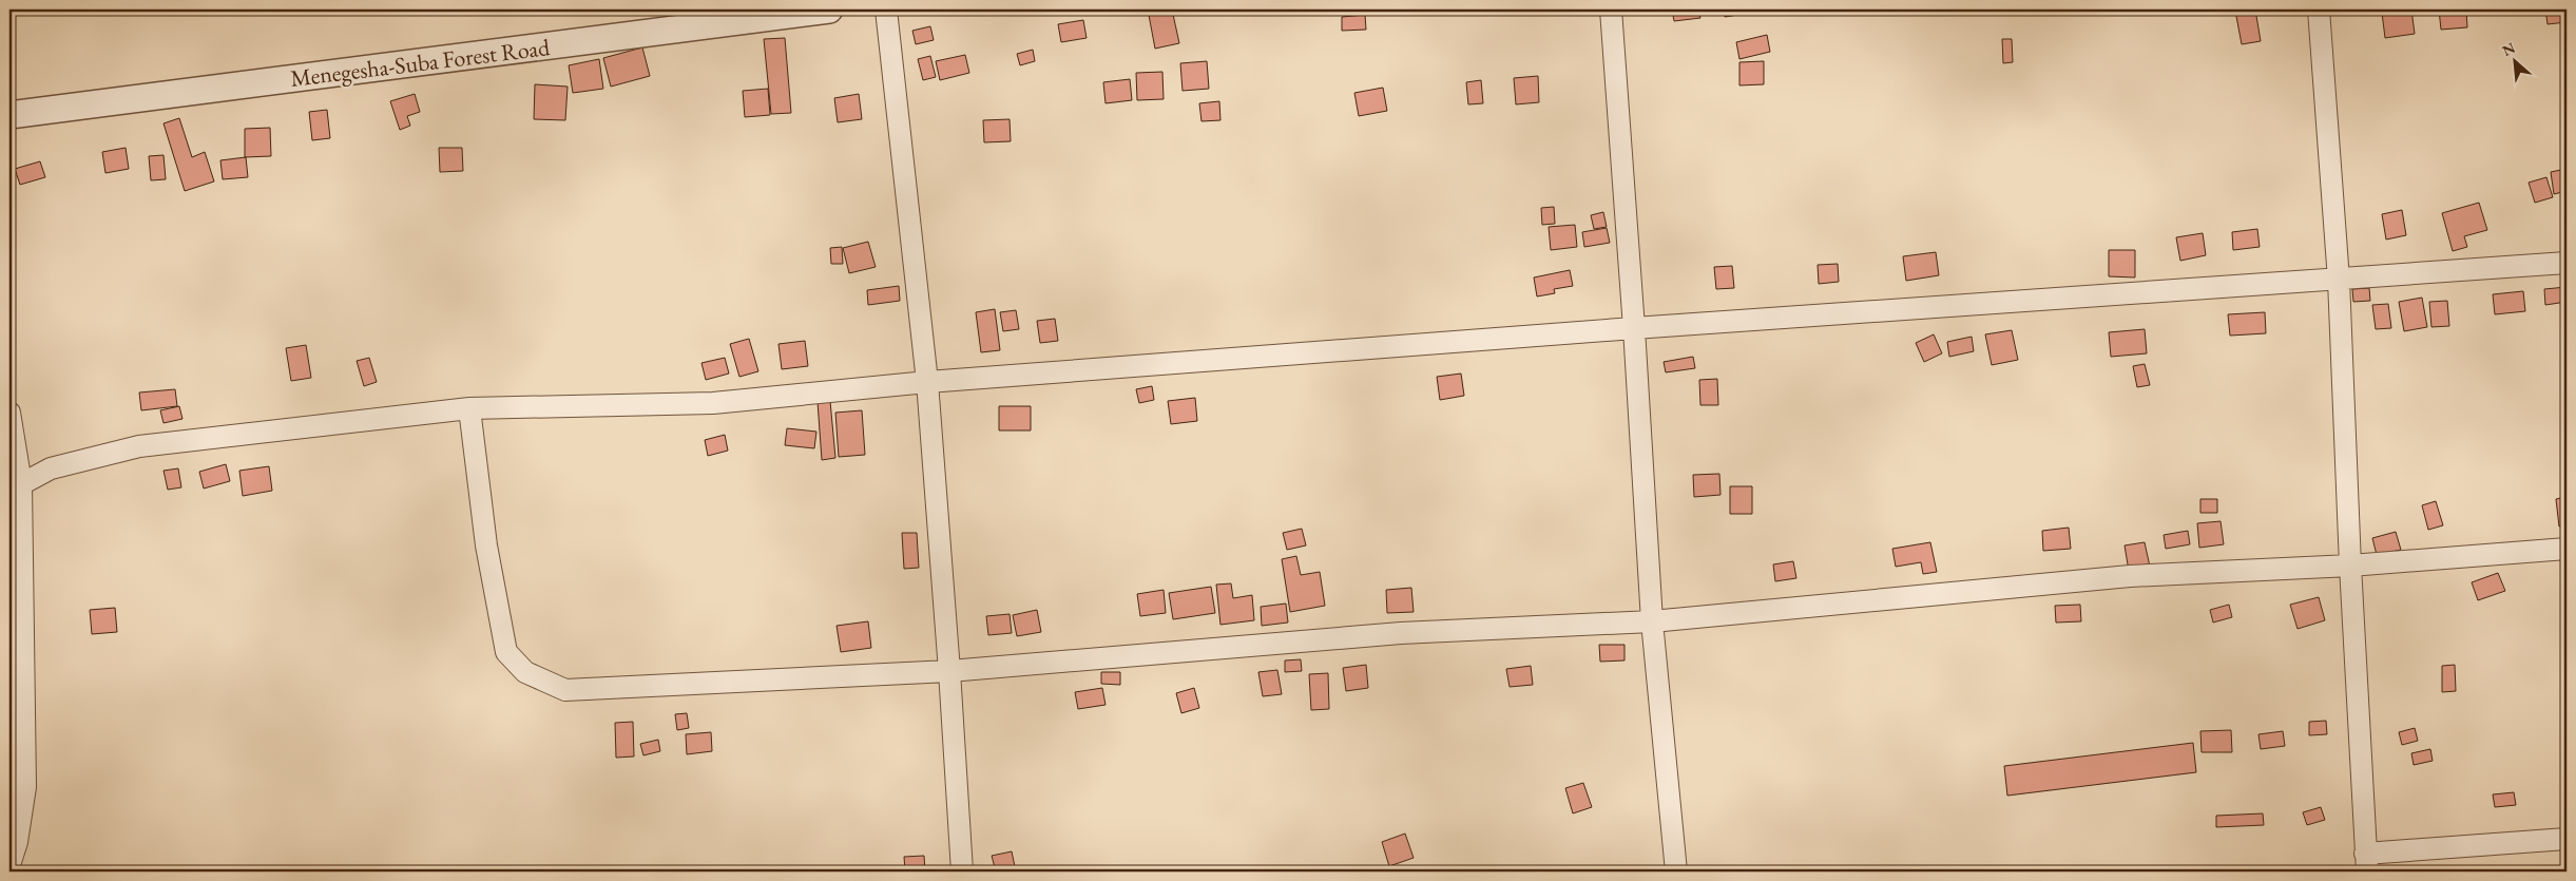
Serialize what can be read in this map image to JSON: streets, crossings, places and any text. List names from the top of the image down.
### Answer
{
  "streets": {
    "street": ["Menegesha-Suba Forest Road"]
  },
  "north": "top left"
}
